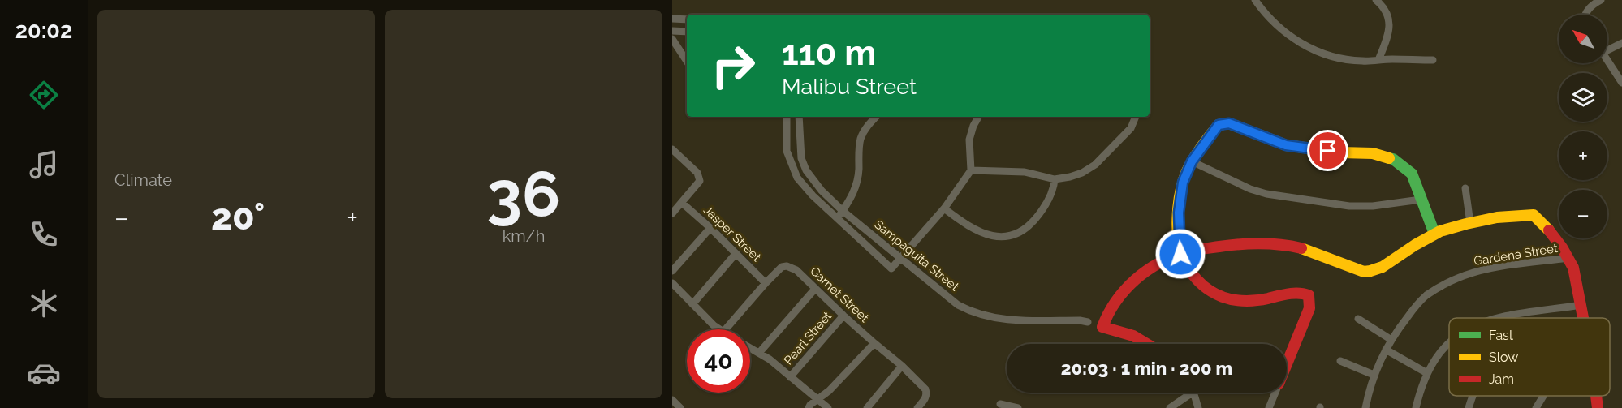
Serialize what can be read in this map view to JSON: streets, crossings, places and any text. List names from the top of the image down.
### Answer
{
  "streets": {
    "street": [
      "Jasper Street",
      "Gardena Street",
      "Sampaguita Street",
      "Garnet Street",
      "Pearl Street"
    ]
  },
  "crossings": [
    ["Jasper Street", "Garnet Street"],
    ["Garnet Street", "Pearl Street"]
  ],
  "legend": ["Fast", "Slow", "Jam"],
  "north": "top left",
  "page": {
    "tabs": "20:02",
    "tile": [
      "Climate",
      ["36", "km/h"]
    ],
    "map_buttons": ["+", "−"],
    "turn": ["110 m", "Malibu Street"],
    "heat": ["−", "20°", "+"],
    "limit": "40",
    "trip": "20:03 · 1 min · 200 m"
  }
}
